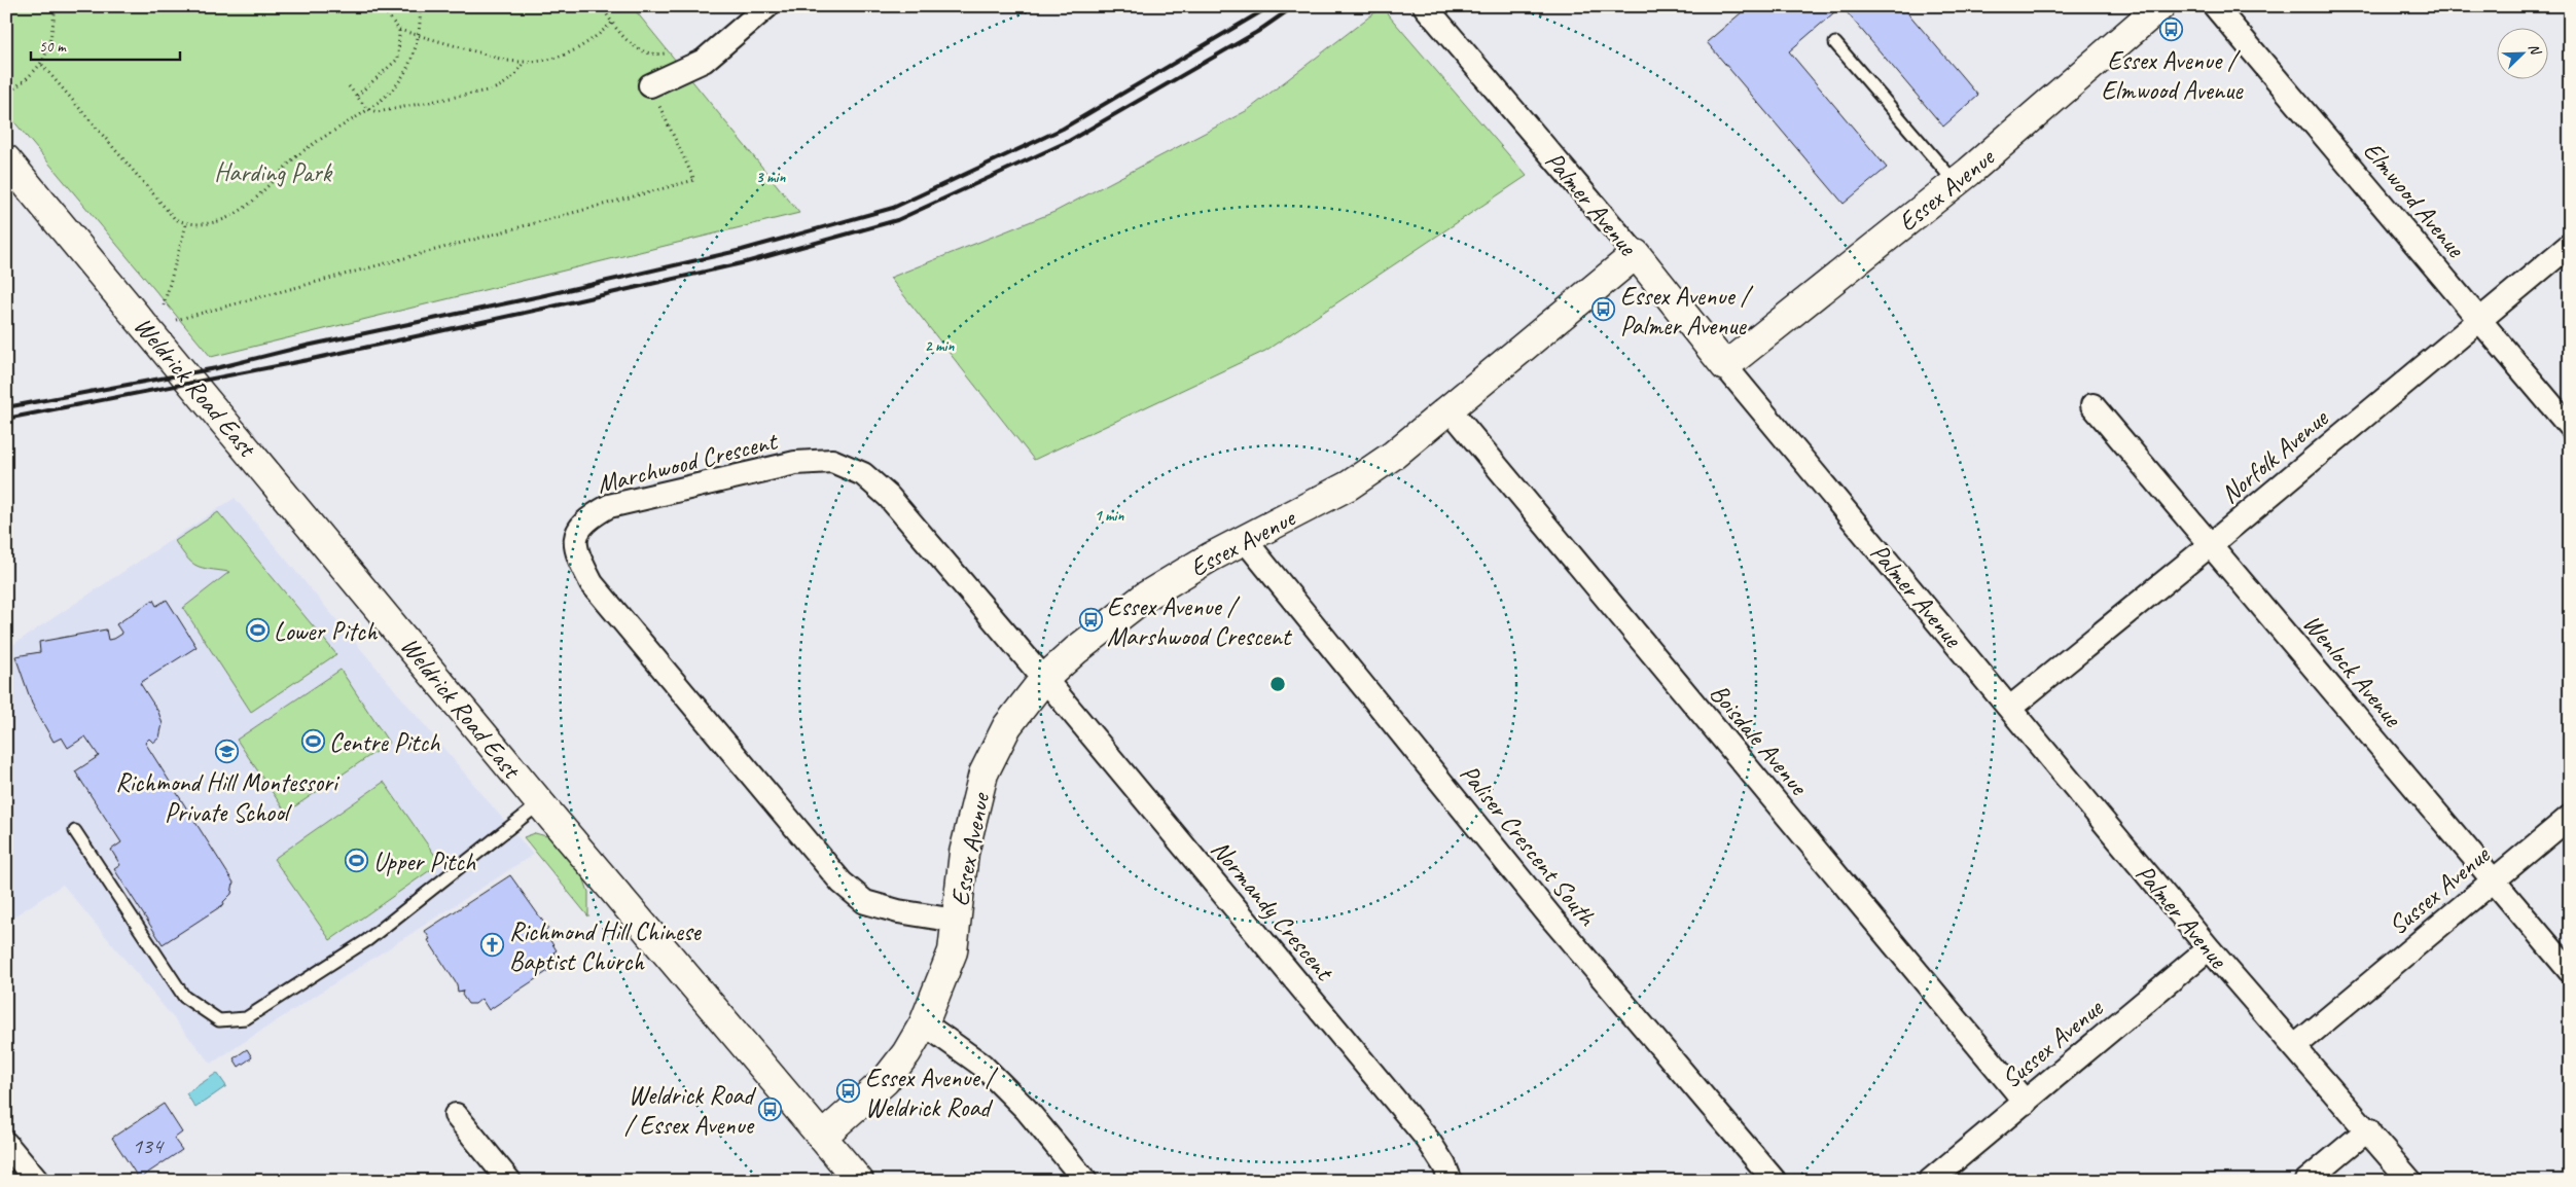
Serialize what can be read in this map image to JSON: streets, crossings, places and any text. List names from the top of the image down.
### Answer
{
  "streets": {
    "street": [
      "Essex Avenue",
      "Elmwood Avenue",
      "Palmer Avenue",
      "Weldrick Road East",
      "Norfolk Avenue",
      "Marchwood Crescent",
      "Wenlock Avenue",
      "Boisdale Avenue",
      "Paliser Crescent South",
      "Sussex Avenue",
      "Normandy Crescent"
    ]
  },
  "crossings": [
    ["Essex Avenue", "Palmer Avenue"],
    ["Essex Avenue", "Weldrick Road East"],
    ["Essex Avenue", "Marchwood Crescent"],
    ["Essex Avenue", "Boisdale Avenue"],
    ["Essex Avenue", "Paliser Crescent South"],
    ["Essex Avenue", "Normandy Crescent"],
    ["Elmwood Avenue", "Norfolk Avenue"],
    ["Palmer Avenue", "Norfolk Avenue"],
    ["Palmer Avenue", "Sussex Avenue"],
    ["Norfolk Avenue", "Wenlock Avenue"],
    ["Marchwood Crescent", "Normandy Crescent"],
    ["Wenlock Avenue", "Sussex Avenue"],
    ["Boisdale Avenue", "Sussex Avenue"]
  ],
  "parks": ["Harding Park"],
  "places": {
    "bus stop": [
      "Essex Avenue / Elmwood Avenue",
      "Essex Avenue / Palmer Avenue",
      "Essex Avenue / Marshwood Crescent",
      "Essex Avenue / Weldrick Road",
      "Weldrick Road / Essex Avenue"
    ],
    "sports": ["Lower Pitch", "Centre Pitch", "Upper Pitch"],
    "school or university": ["Richmond Hill Montessori Private School"],
    "church": ["Richmond Hill Chinese Baptist Church"]
  },
  "house_numbers": ["134"],
  "scale_bar": "50 m",
  "north": "top right",
  "rings": ["3 min", "2 min", "1 min"]
}
